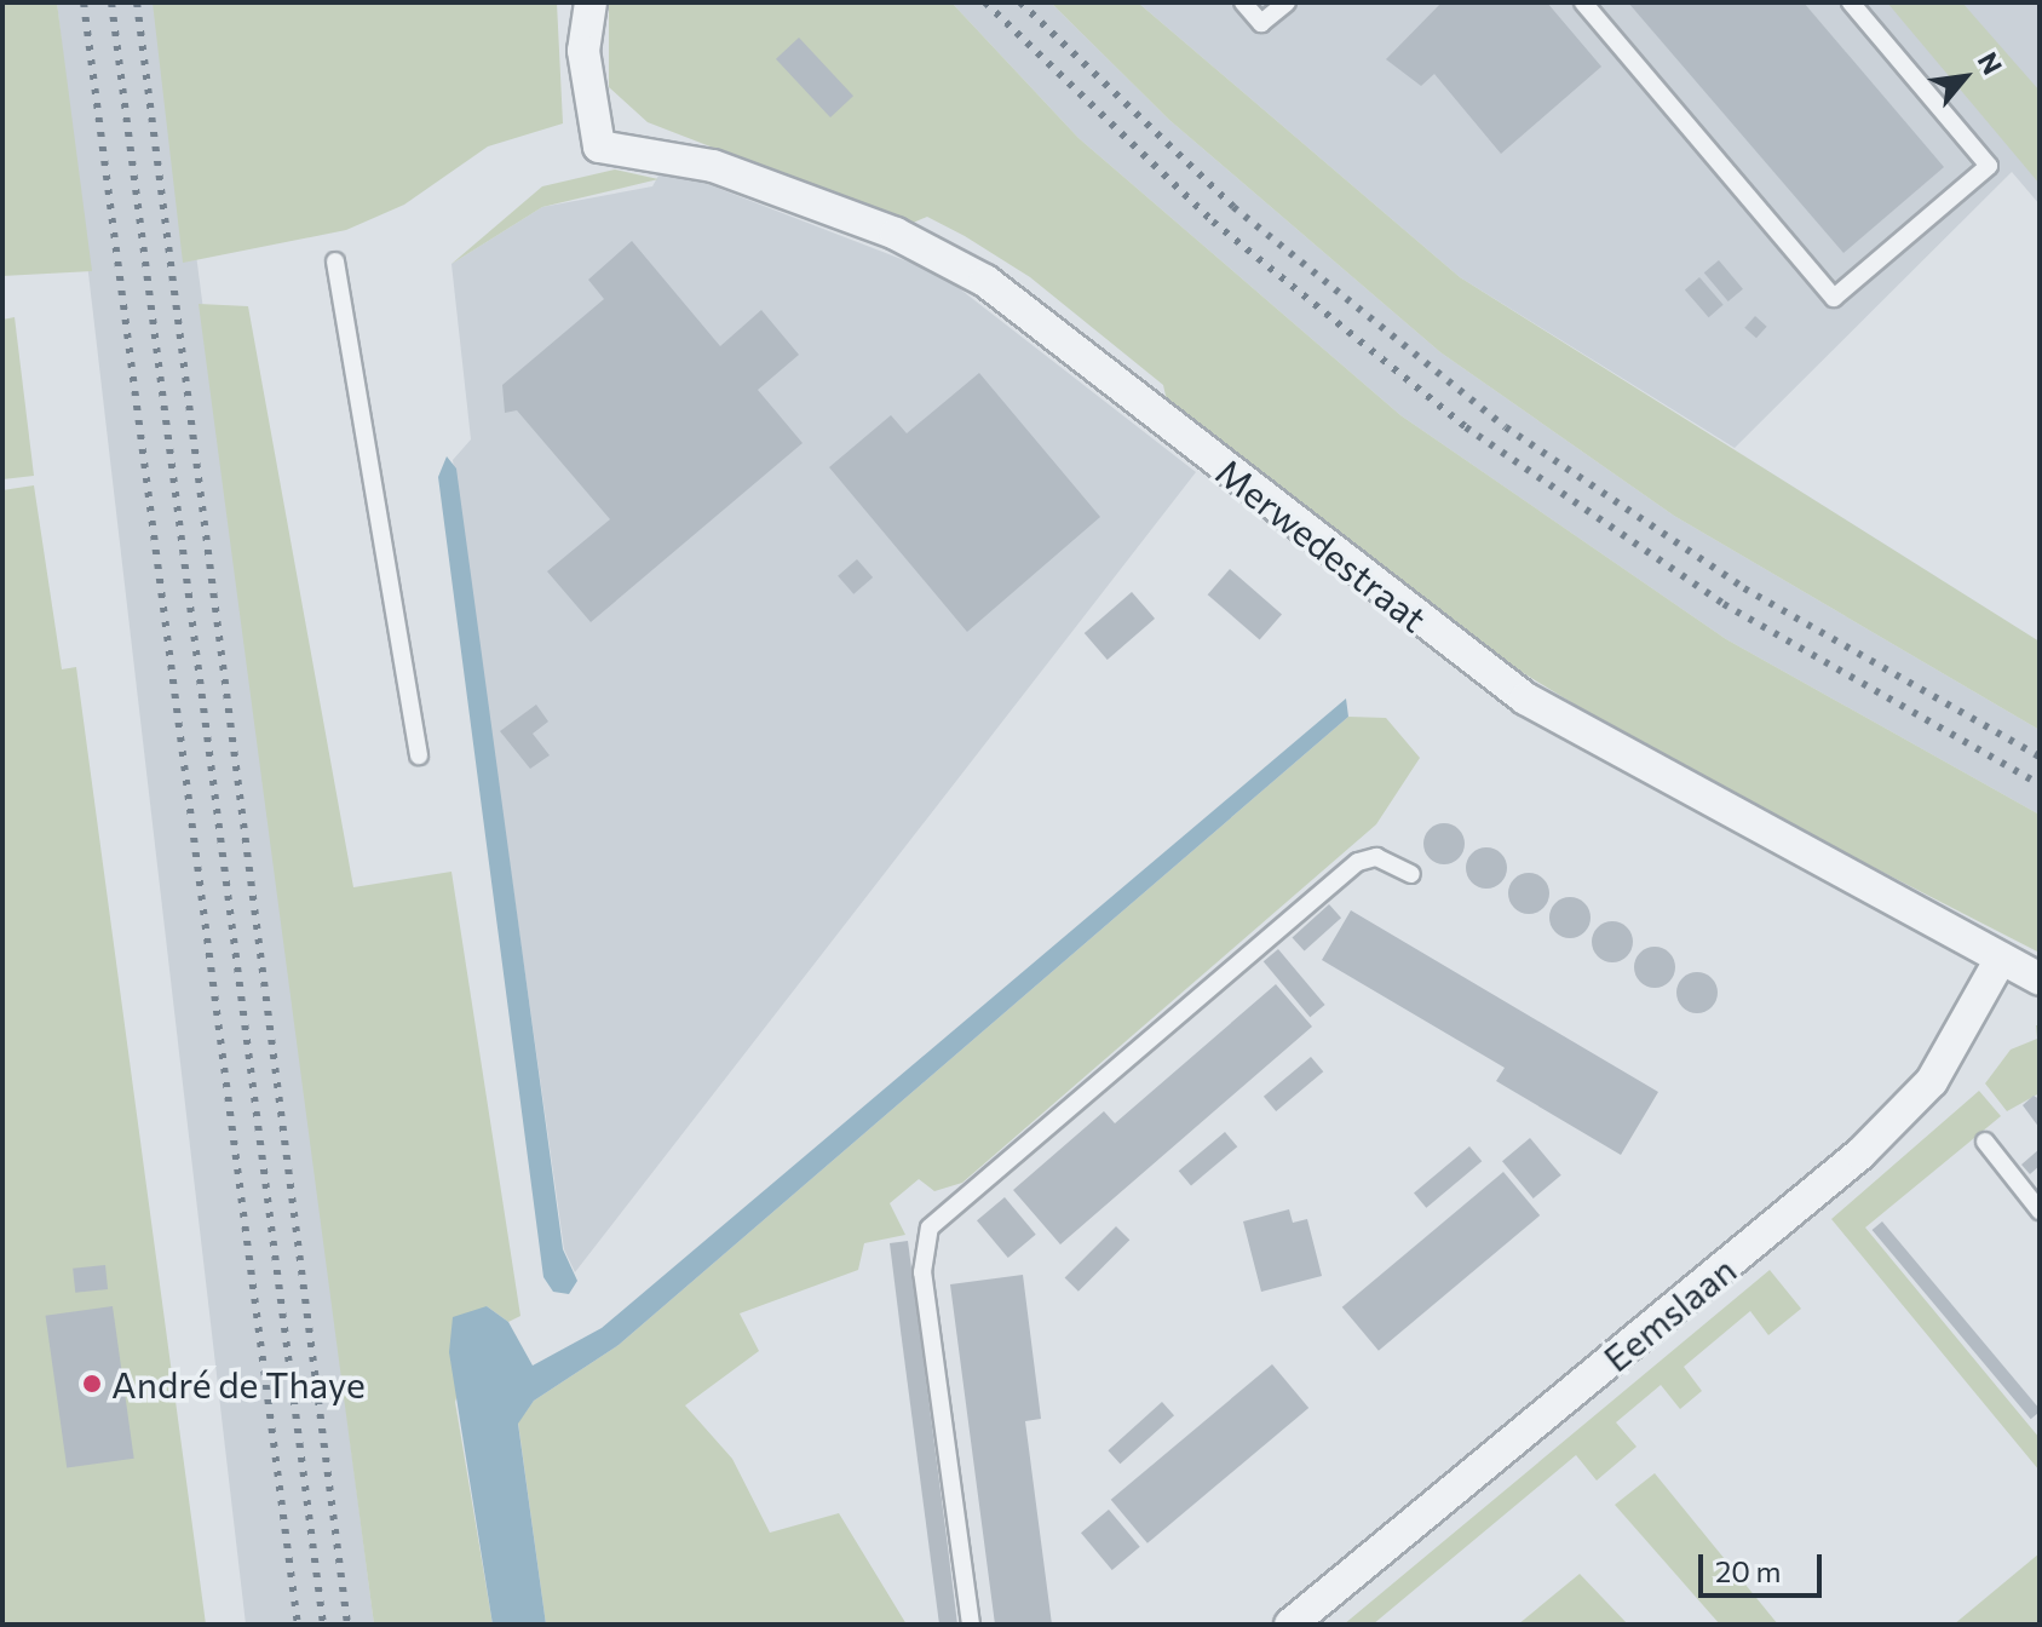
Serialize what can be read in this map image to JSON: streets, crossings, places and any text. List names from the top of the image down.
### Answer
{
  "streets": {
    "street": ["Merwedestraat", "Eemslaan"]
  },
  "crossings": [
    ["Merwedestraat", "Eemslaan"]
  ],
  "places": ["André de Thaye"],
  "scale_bar": "20 m",
  "north": "top right"
}
